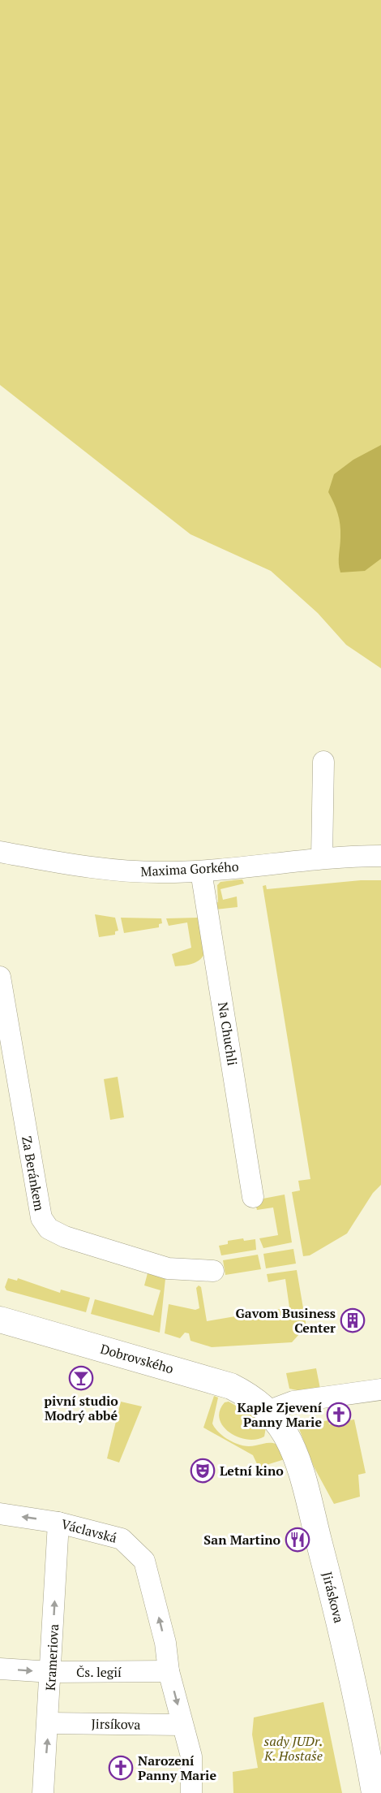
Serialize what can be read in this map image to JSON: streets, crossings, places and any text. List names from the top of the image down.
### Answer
{
  "streets": {
    "main road": ["Dobrovského", "Jiráskova"],
    "street": [
      "Maxima Gorkého",
      "Na Chuchli",
      "Za Beránkem",
      "Václavská",
      "Krameriova",
      "Čs. legií",
      "Jirsíkova"
    ]
  },
  "crossings": [
    ["Maxima Gorkého", "Na Chuchli"],
    ["Dobrovského", "Jiráskova"],
    ["Václavská", "Krameriova"],
    ["Václavská", "Čs. legií"],
    ["Václavská", "Jirsíkova"],
    ["Krameriova", "Čs. legií"],
    ["Krameriova", "Jirsíkova"]
  ],
  "one_way": ["Krameriova"],
  "parks": ["sady JUDr. K. Hostaše"],
  "places": {
    "building": ["Gavom Business Center"],
    "bar": ["pivní studio Modrý abbé"],
    "church": ["Kaple Zjevení Panny Marie", "Narození Panny Marie"],
    "theatre": ["Letní kino"],
    "restaurant": ["San Martino"]
  }
}
